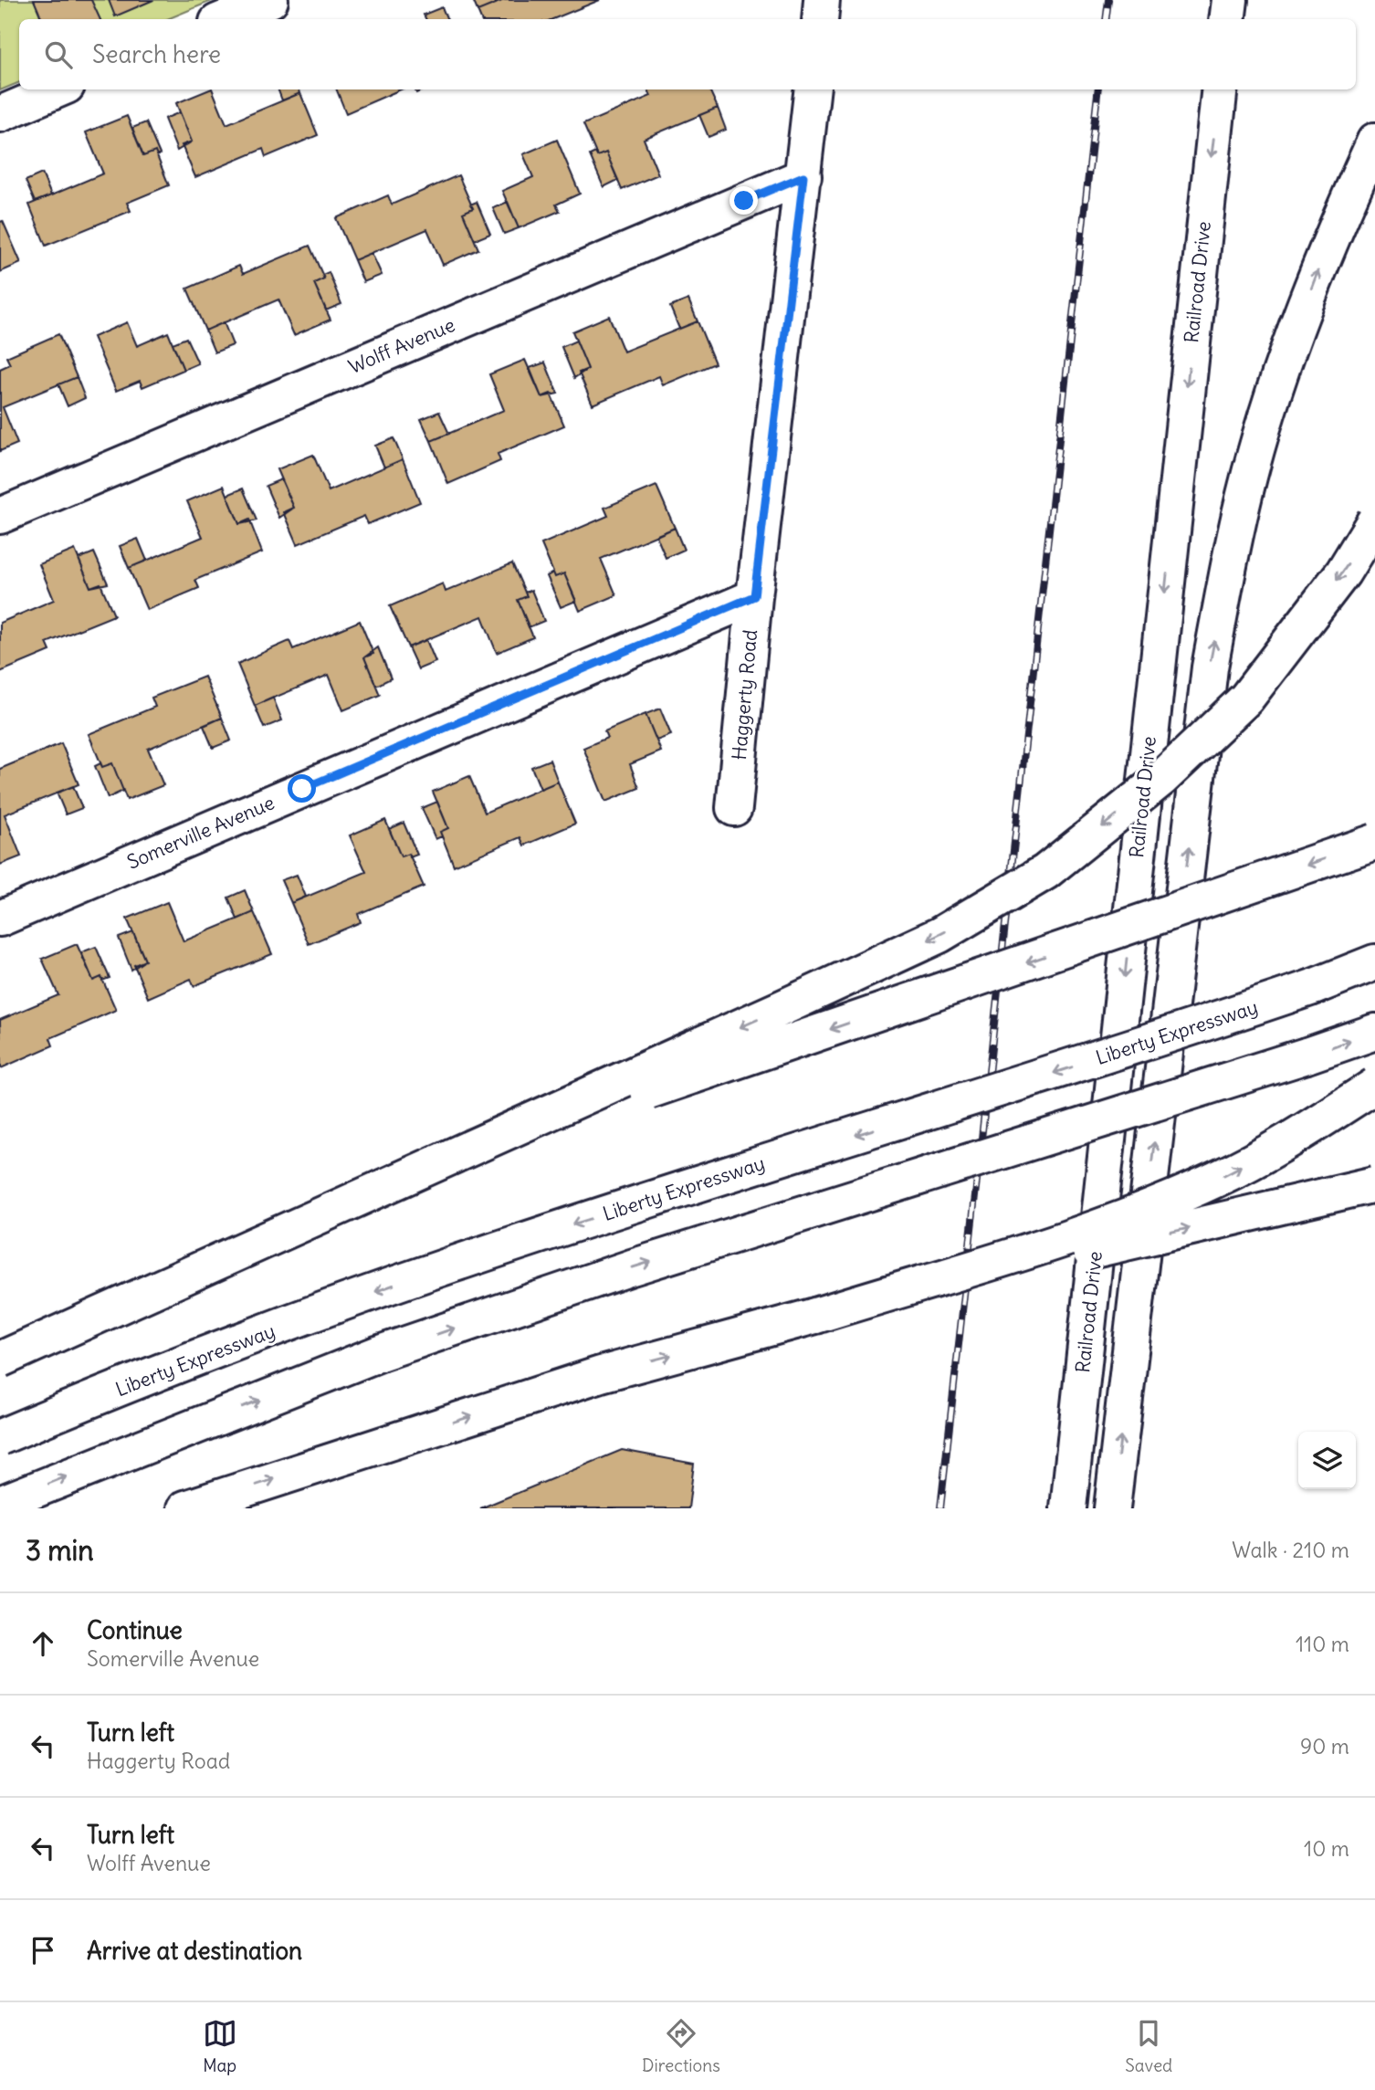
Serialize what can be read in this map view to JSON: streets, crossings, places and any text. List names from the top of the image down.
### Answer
{
  "streets": {
    "main road": [
      "Railroad Drive",
      "Wolff Avenue",
      "Haggerty Road",
      "Somerville Avenue",
      "Liberty Expressway"
    ]
  },
  "crossings": [
    ["Wolff Avenue", "Haggerty Road"],
    ["Haggerty Road", "Somerville Avenue"]
  ],
  "page": {
    "search": "Search here",
    "heading": ["3 min", "Walk · 210 m"],
    "list": [
      ["Continue", "Somerville Avenue", "110 m"],
      ["Turn left", "Haggerty Road", "90 m"],
      ["Turn left", "Wolff Avenue", "10 m"],
      "Arrive at destination"
    ],
    "nav": ["Map", "Directions", "Saved"]
  }
}
